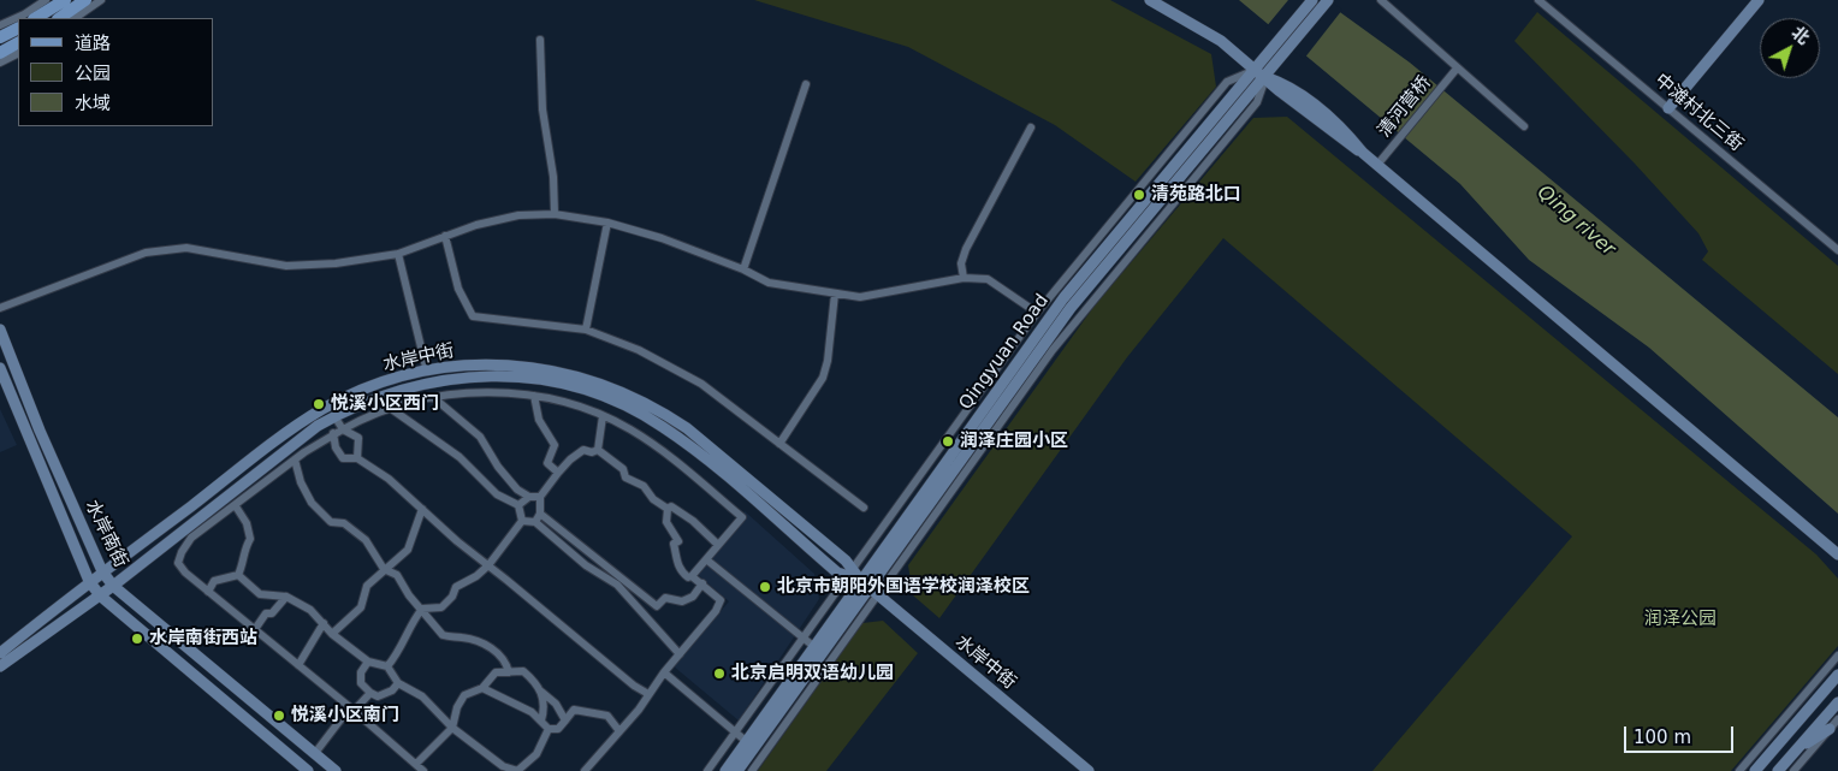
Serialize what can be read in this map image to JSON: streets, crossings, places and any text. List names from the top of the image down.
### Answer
{
  "streets": {
    "street": [
      "清河营桥",
      "中滩村北三街",
      "Qingyuan Road",
      "水岸中街",
      "水岸南街"
    ]
  },
  "crossings": [
    ["Qingyuan Road", "水岸中街"],
    ["水岸中街", "水岸南街"]
  ],
  "water": ["Qing river"],
  "parks": ["润泽公园"],
  "places": [
    "清苑路北口",
    "悦溪小区西门",
    "润泽庄园小区",
    "北京市朝阳外国语学校润泽校区",
    "水岸南街西站",
    "北京启明双语幼儿园",
    "悦溪小区南门"
  ],
  "legend": ["道路", "公园", "水域"],
  "scale_bar": "100 m",
  "north": "top right"
}
